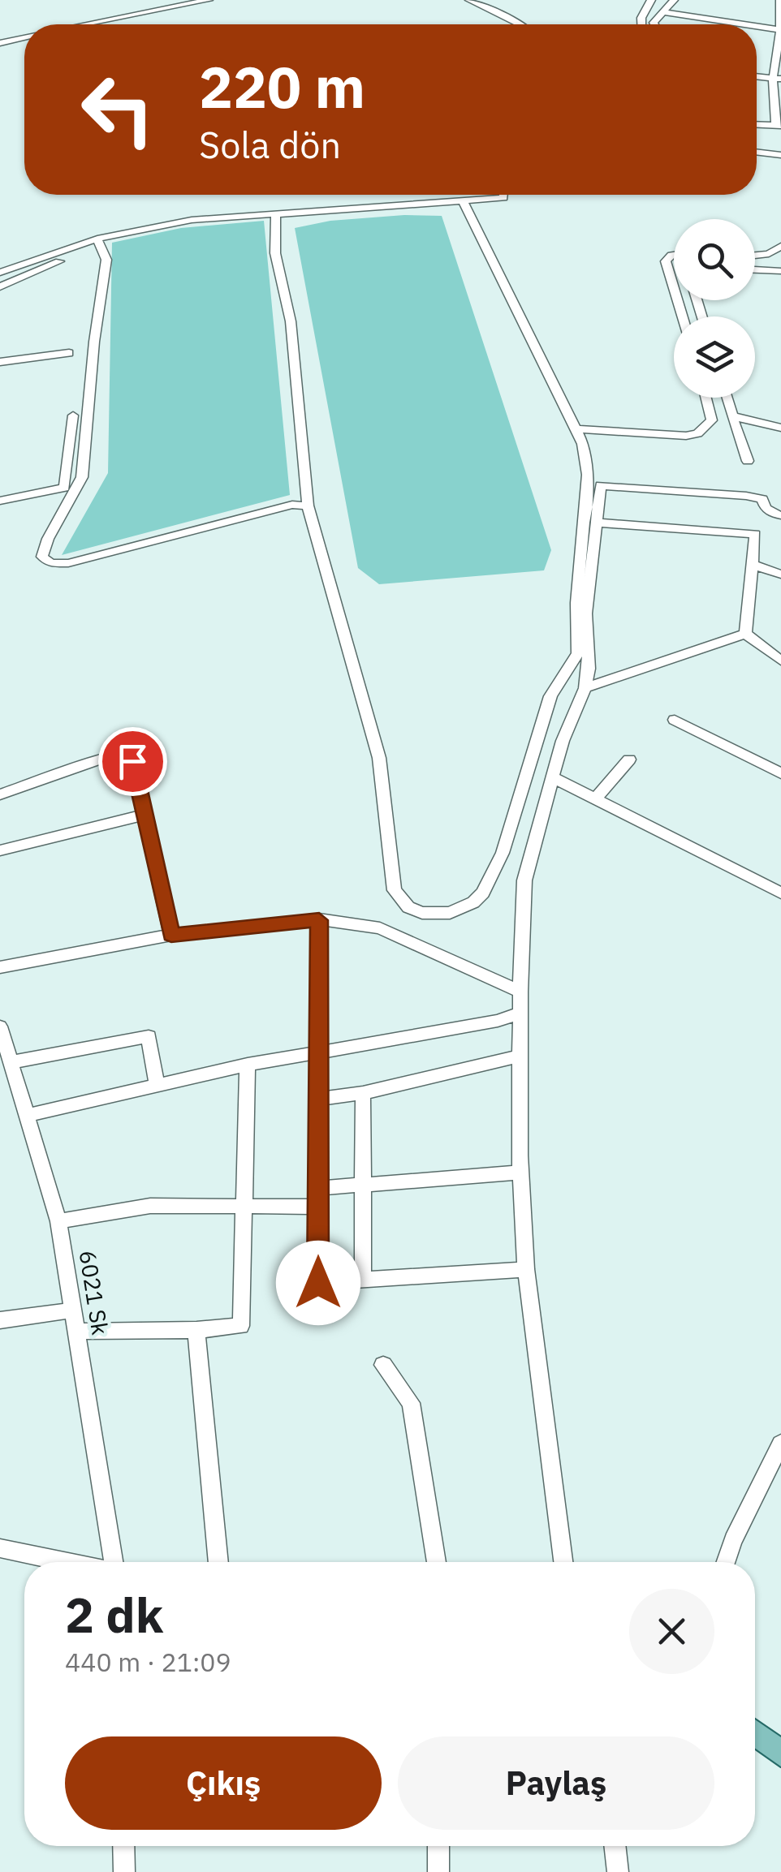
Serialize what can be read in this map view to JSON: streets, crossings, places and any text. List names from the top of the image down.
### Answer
{
  "streets": {
    "street": ["6021 Sk"]
  },
  "page": {
    "turn": ["220 m", "Sola dön"],
    "heading": ["2 dk", "440 m · 21:09"],
    "buttons": ["Çıkış", "Paylaş"]
  }
}
